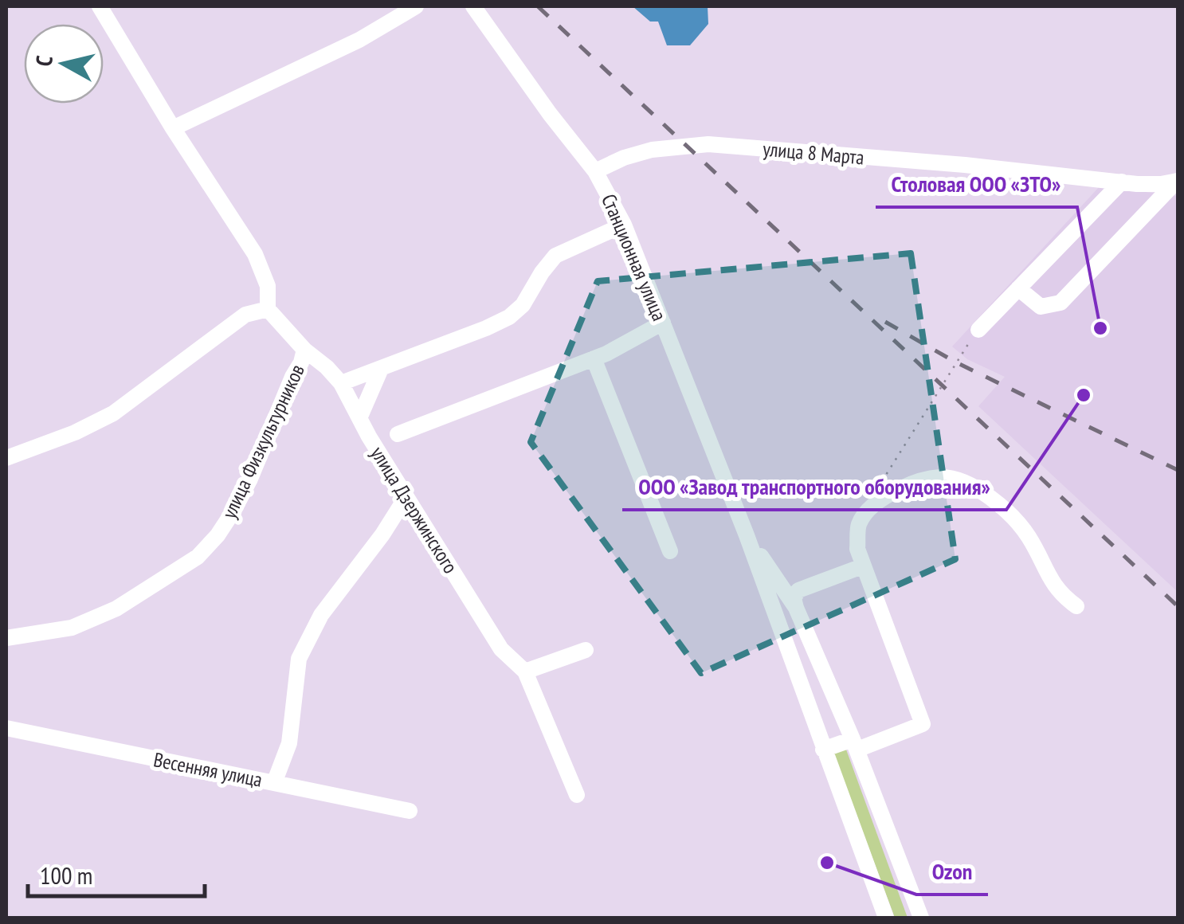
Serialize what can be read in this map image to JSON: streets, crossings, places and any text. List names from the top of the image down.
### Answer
{
  "streets": {
    "street": [
      "улица 8 Марта",
      "Станционная улица",
      "улица Физкультурников",
      "улица Дзержинского",
      "Весенняя улица"
    ]
  },
  "crossings": [
    ["улица 8 Марта", "Станционная улица"],
    ["улица Физкультурников", "улица Дзержинского"]
  ],
  "places": ["Столовая ООО «ЗТО»", "ООО «Завод транспортного оборудования»", "Ozon"],
  "scale_bar": "100 m",
  "north": "left"
}
